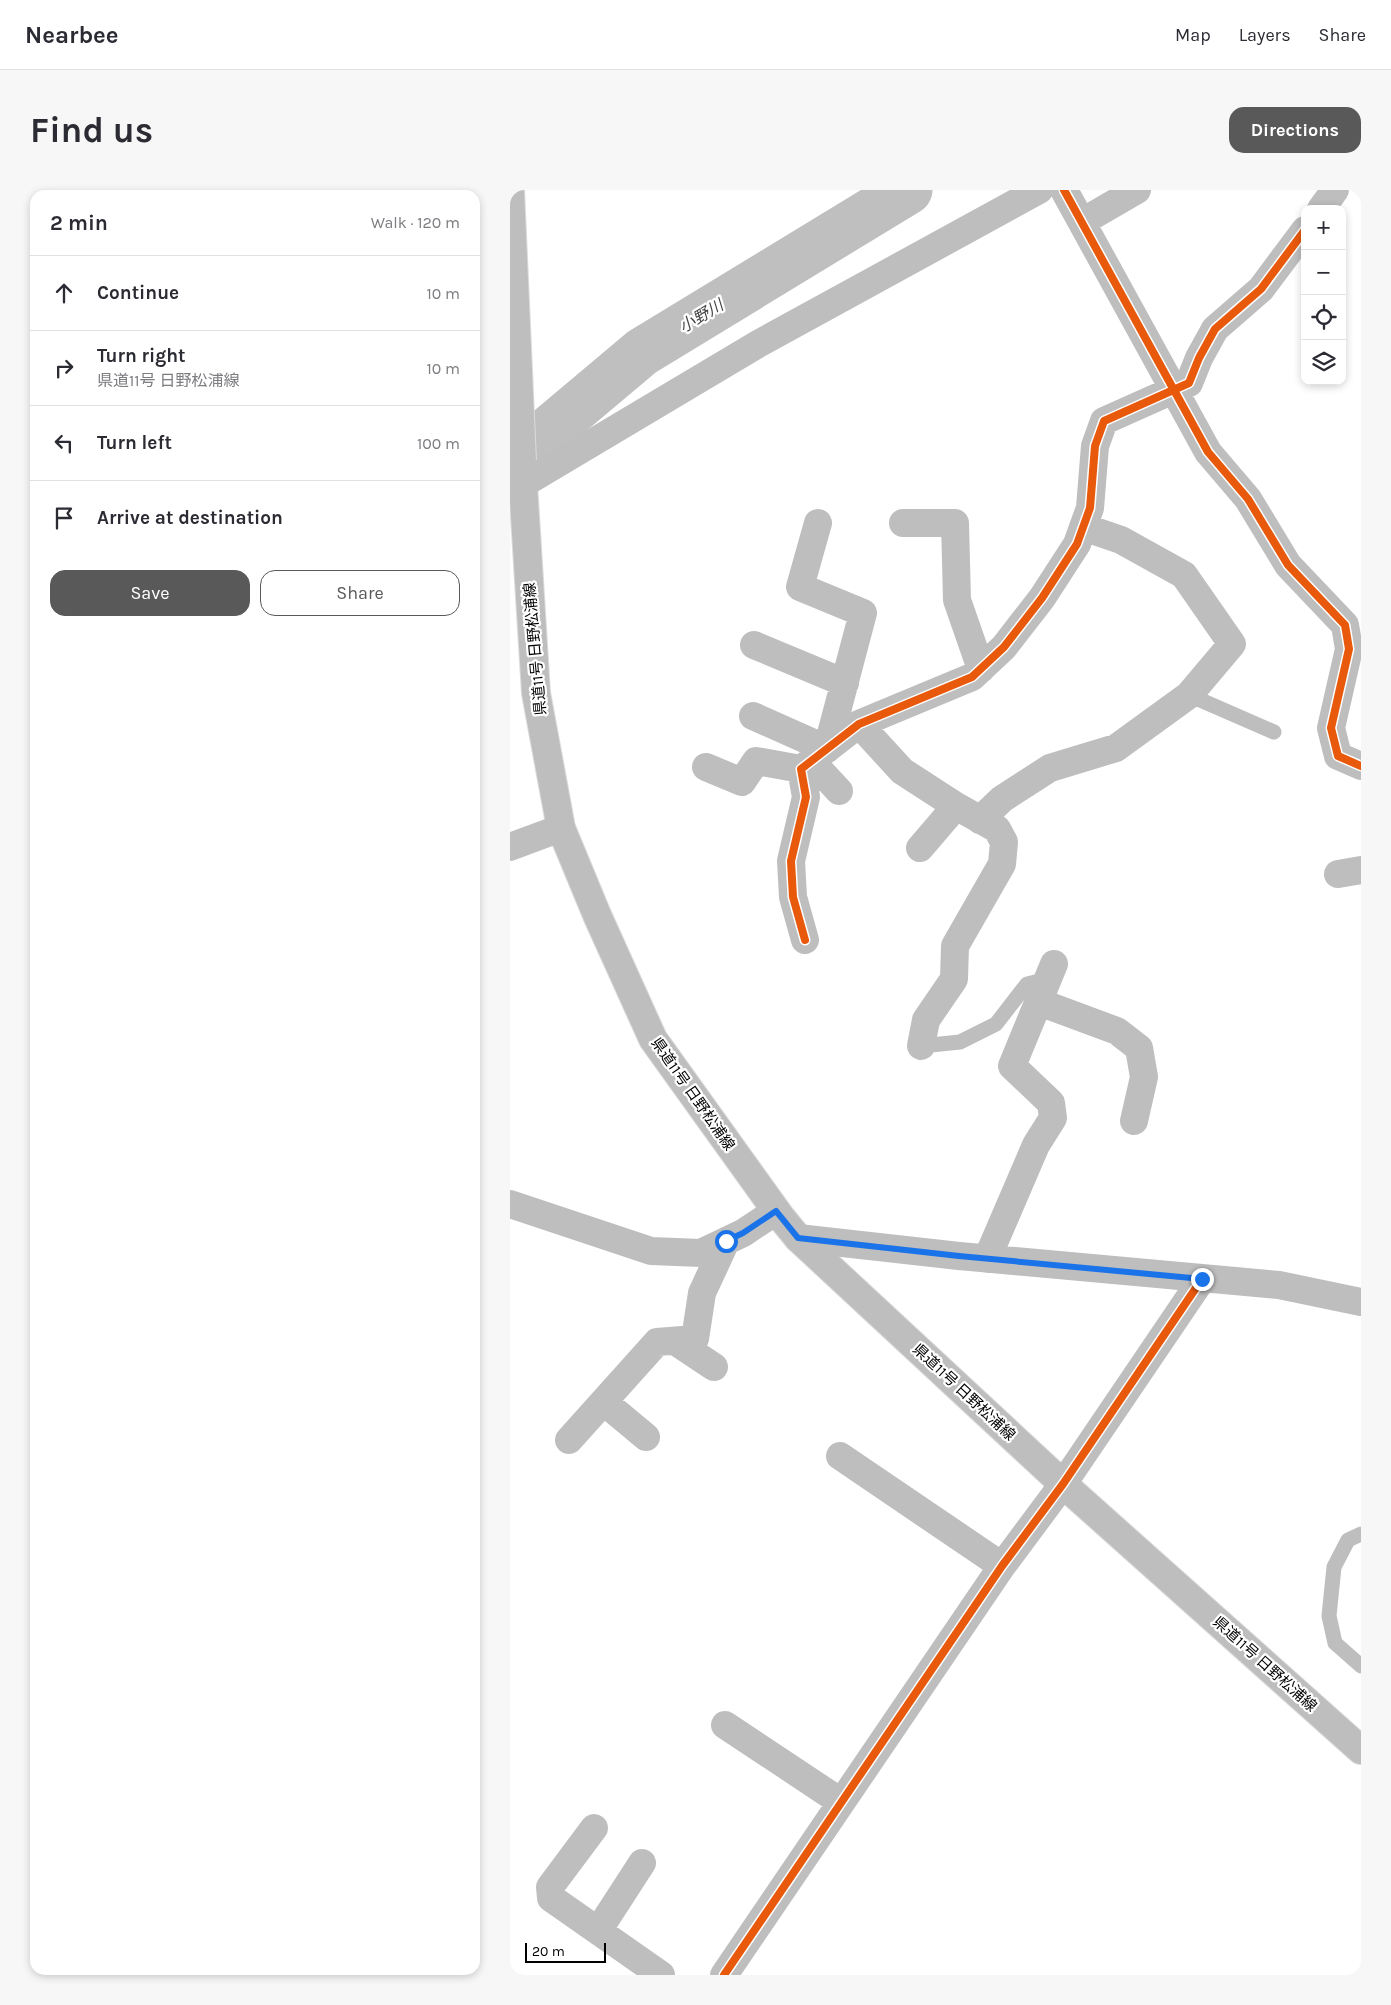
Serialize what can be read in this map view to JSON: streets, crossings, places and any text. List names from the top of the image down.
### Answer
{
  "streets": {
    "street": ["県道11号 日野松浦線"]
  },
  "water": ["小野川"],
  "scale_bar": "20 m",
  "page": {
    "header": "Nearbee",
    "nav": ["Map", "Layers", "Share"],
    "buttons": [
      "Directions",
      ["Save", "Share"]
    ],
    "title": "Find us",
    "heading": ["2 min", "Walk · 120 m"],
    "map_buttons": ["+", "−"],
    "list": [
      ["Continue", "10 m"],
      ["Turn right", "県道11号 日野松浦線", "10 m"],
      ["Turn left", "100 m"],
      "Arrive at destination"
    ],
    "scale": "20 m"
  }
}
